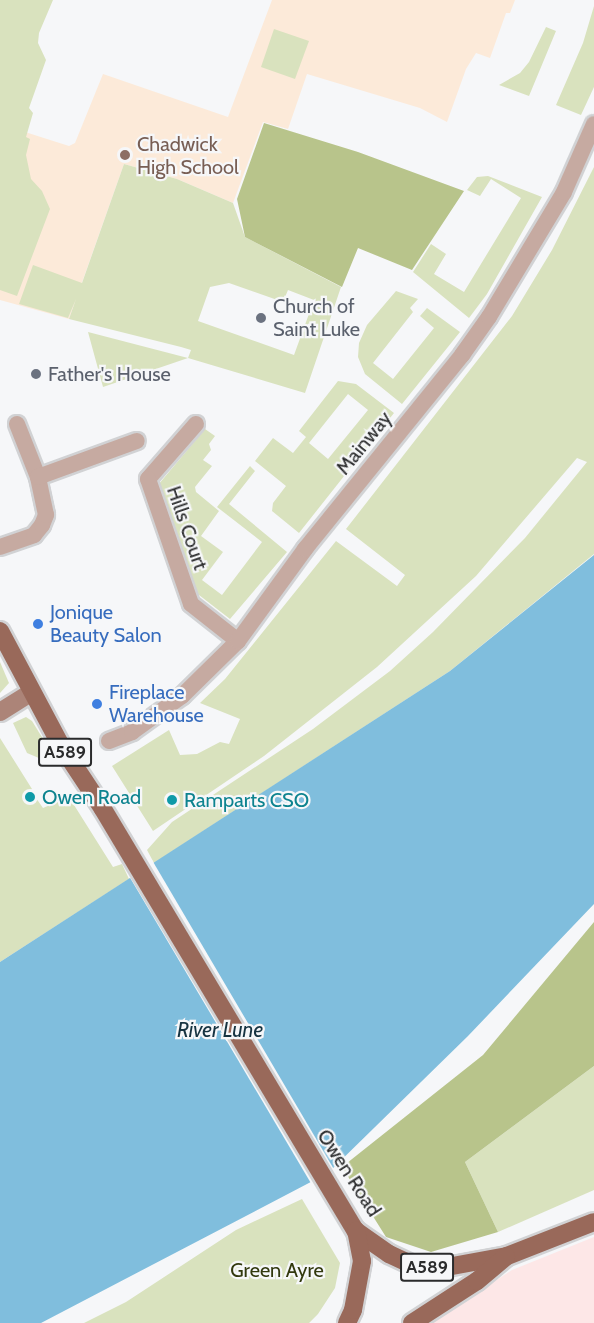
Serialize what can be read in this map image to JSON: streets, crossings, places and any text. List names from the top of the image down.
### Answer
{
  "streets": {
    "main road": ["A589", "Owen Road"],
    "street": ["Mainway", "Hills Court"]
  },
  "crossings": [
    ["Mainway", "Hills Court"],
    ["A589", "Owen Road"]
  ],
  "water": ["River Lune"],
  "parks": ["Green Ayre"],
  "places": [
    "Chadwick High School",
    "Church of Saint Luke",
    "Father's House",
    "Jonique Beauty Salon",
    "Fireplace Warehouse",
    "Owen Road",
    "Ramparts CSO"
  ]
}
